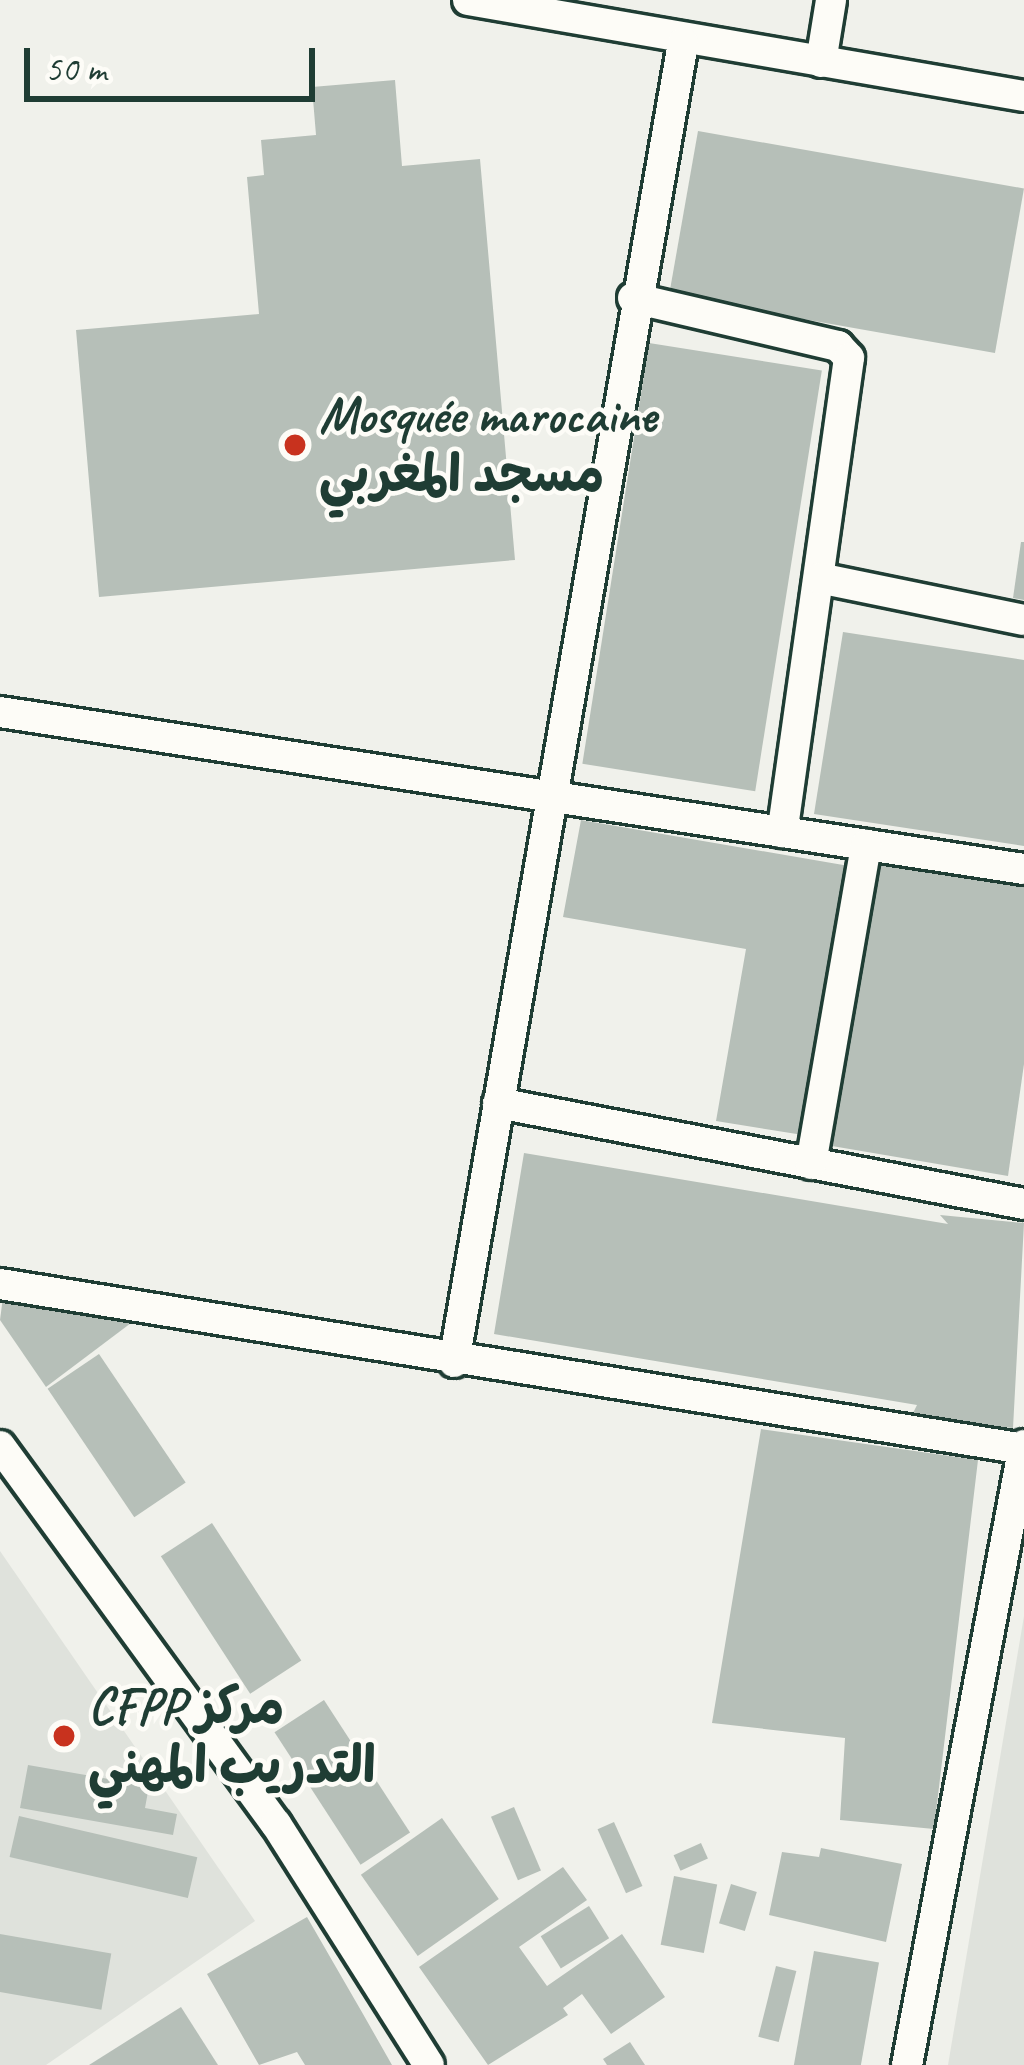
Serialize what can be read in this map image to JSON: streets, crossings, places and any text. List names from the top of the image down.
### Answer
{
  "places": ["Mosquée marocaine مسجد المغربي", "CFPP مركز التدريب المهني"],
  "scale_bar": "50 m"
}
